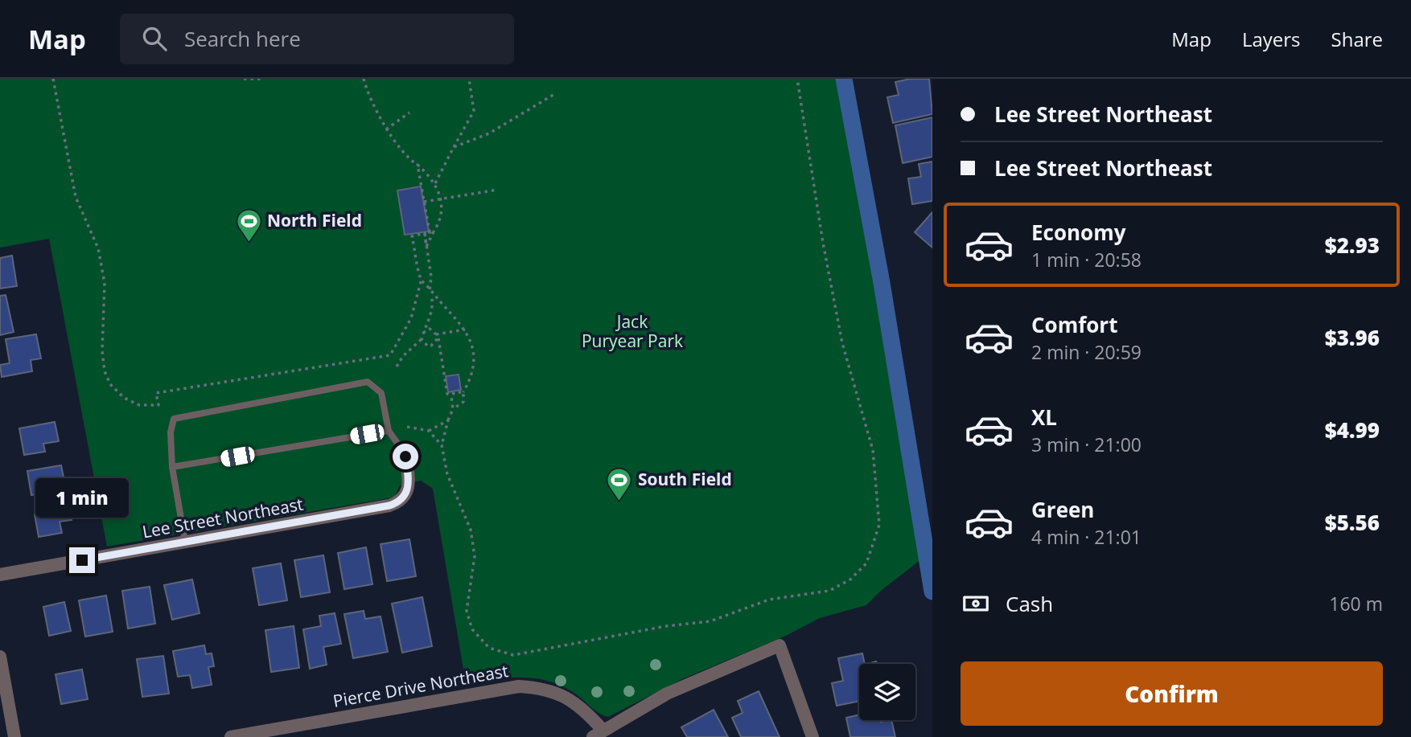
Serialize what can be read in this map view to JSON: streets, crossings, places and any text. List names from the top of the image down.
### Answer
{
  "streets": {
    "street": ["Lee Street Northeast", "Pierce Drive Northeast"]
  },
  "parks": ["Jack Puryear Park"],
  "places": {
    "sports": ["North Field", "South Field"]
  },
  "page": {
    "header": "Map",
    "search": "Search here",
    "nav": ["Map", "Layers", "Share"],
    "banner": ["Lee Street Northeast", "Lee Street Northeast"],
    "list": [
      {
        "name": "Economy",
        "note": "1 min · 20:58",
        "value": "$2.93"
      },
      {
        "name": "Comfort",
        "note": "2 min · 20:59",
        "value": "$3.96"
      },
      {
        "name": "XL",
        "note": "3 min · 21:00",
        "value": "$4.99"
      },
      {
        "name": "Green",
        "note": "4 min · 21:01",
        "value": "$5.56"
      }
    ],
    "bubble": "1 min",
    "pay": ["Cash", "160 m"],
    "buttons": "Confirm"
  }
}
